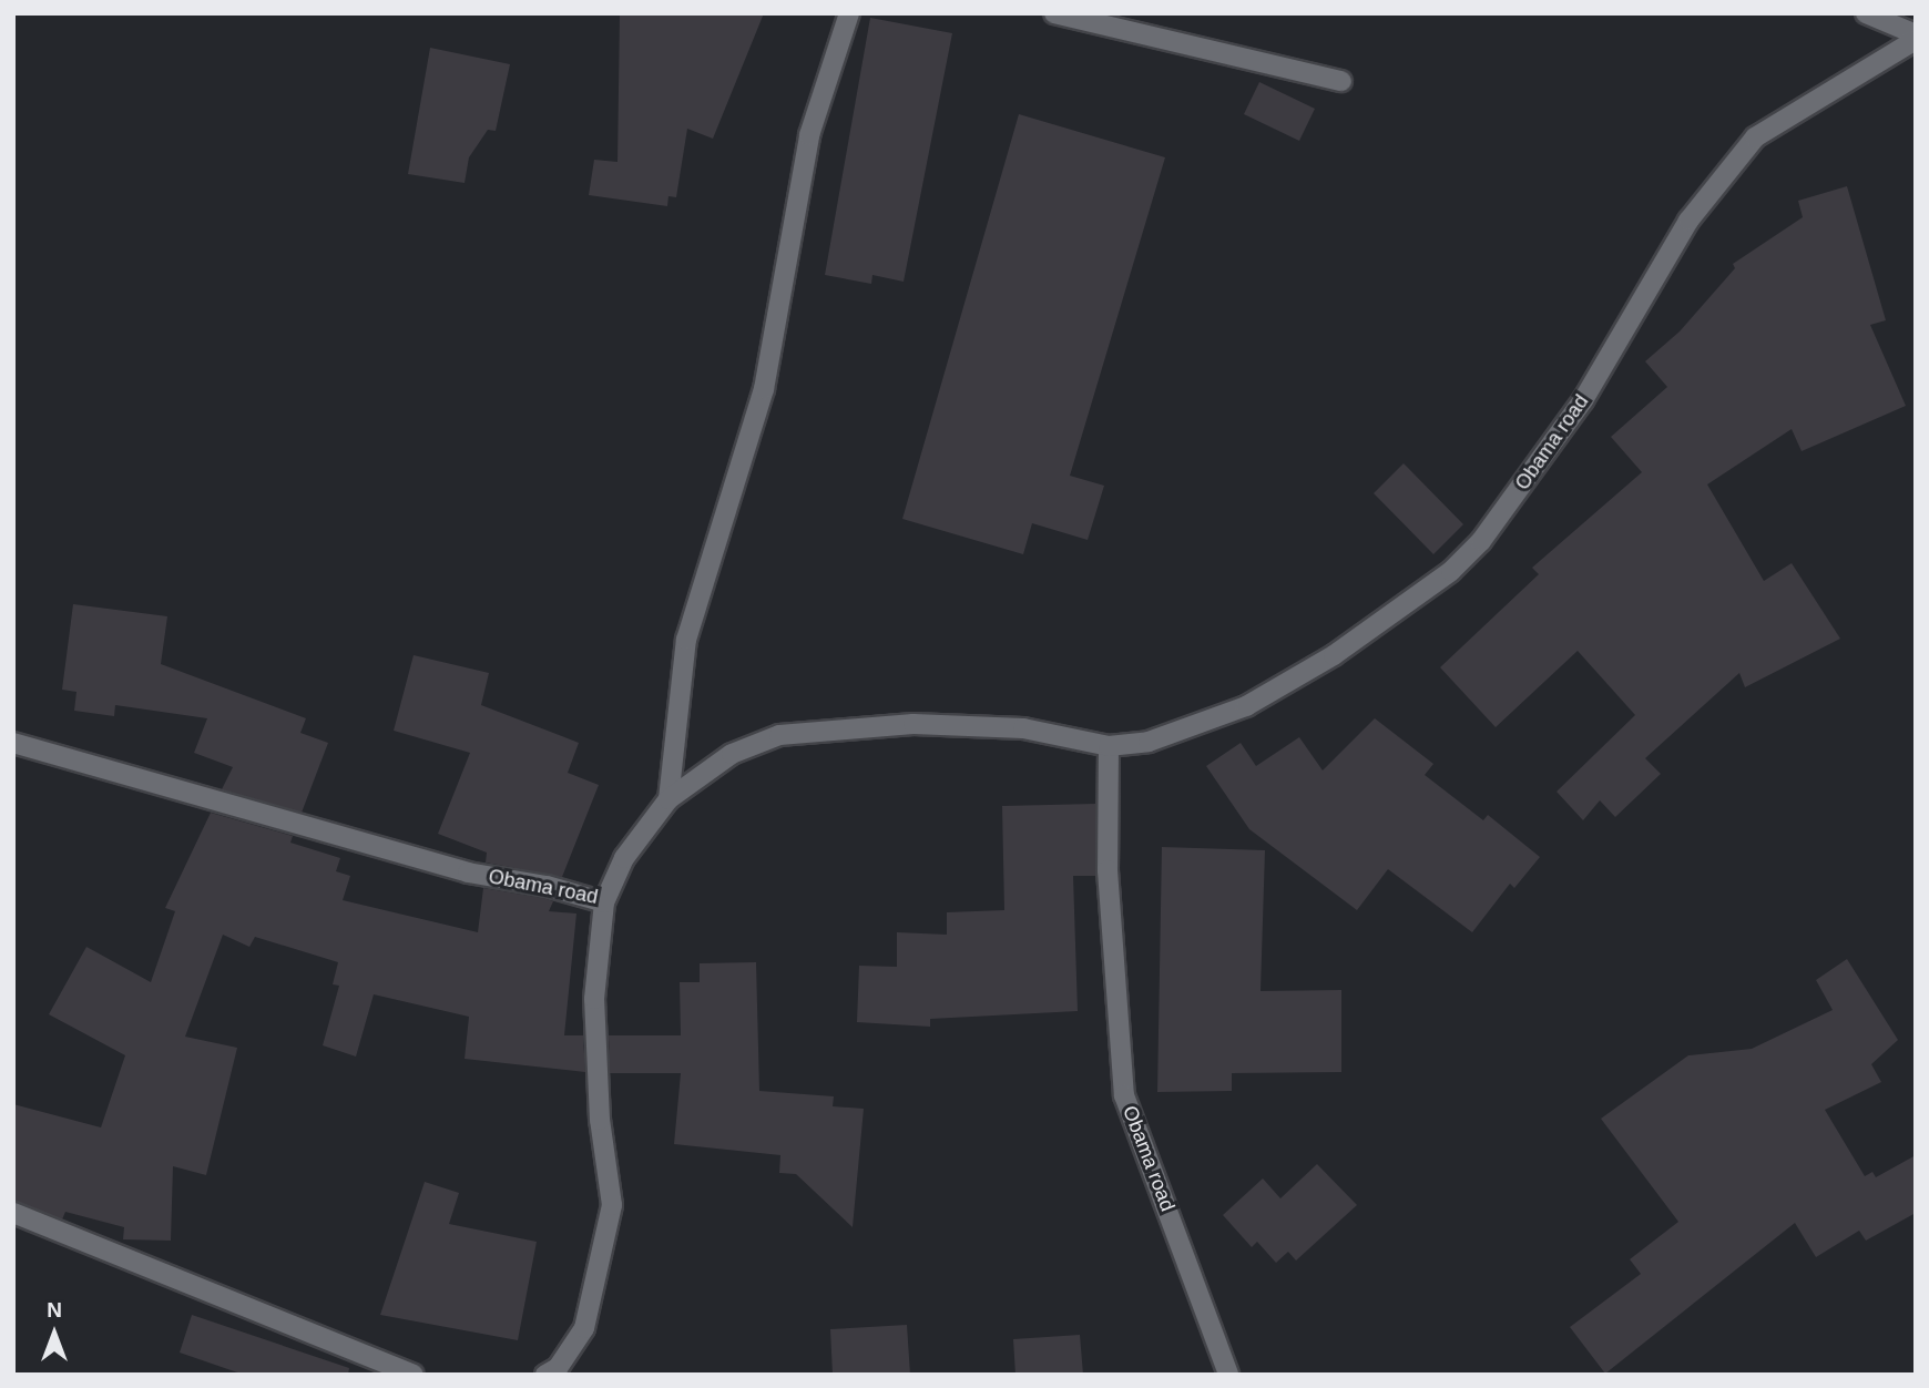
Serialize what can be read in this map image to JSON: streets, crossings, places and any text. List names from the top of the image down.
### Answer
{
  "streets": {
    "street": ["Obama road"]
  },
  "north": "top"
}
